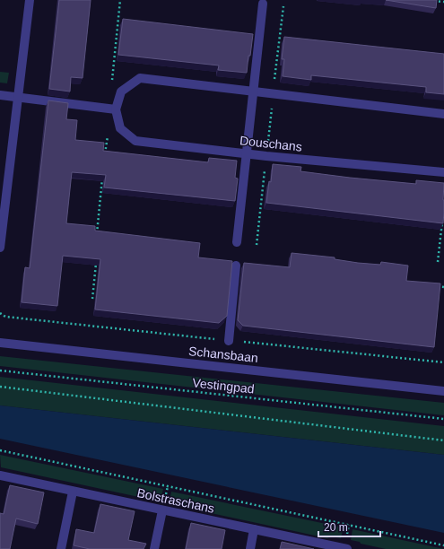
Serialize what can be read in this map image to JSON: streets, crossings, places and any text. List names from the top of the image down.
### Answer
{
  "streets": {
    "street": ["Douschans", "Schansbaan", "Bolstraschans"],
    "path": ["Vestingpad"]
  },
  "scale_bar": "20 m"
}
